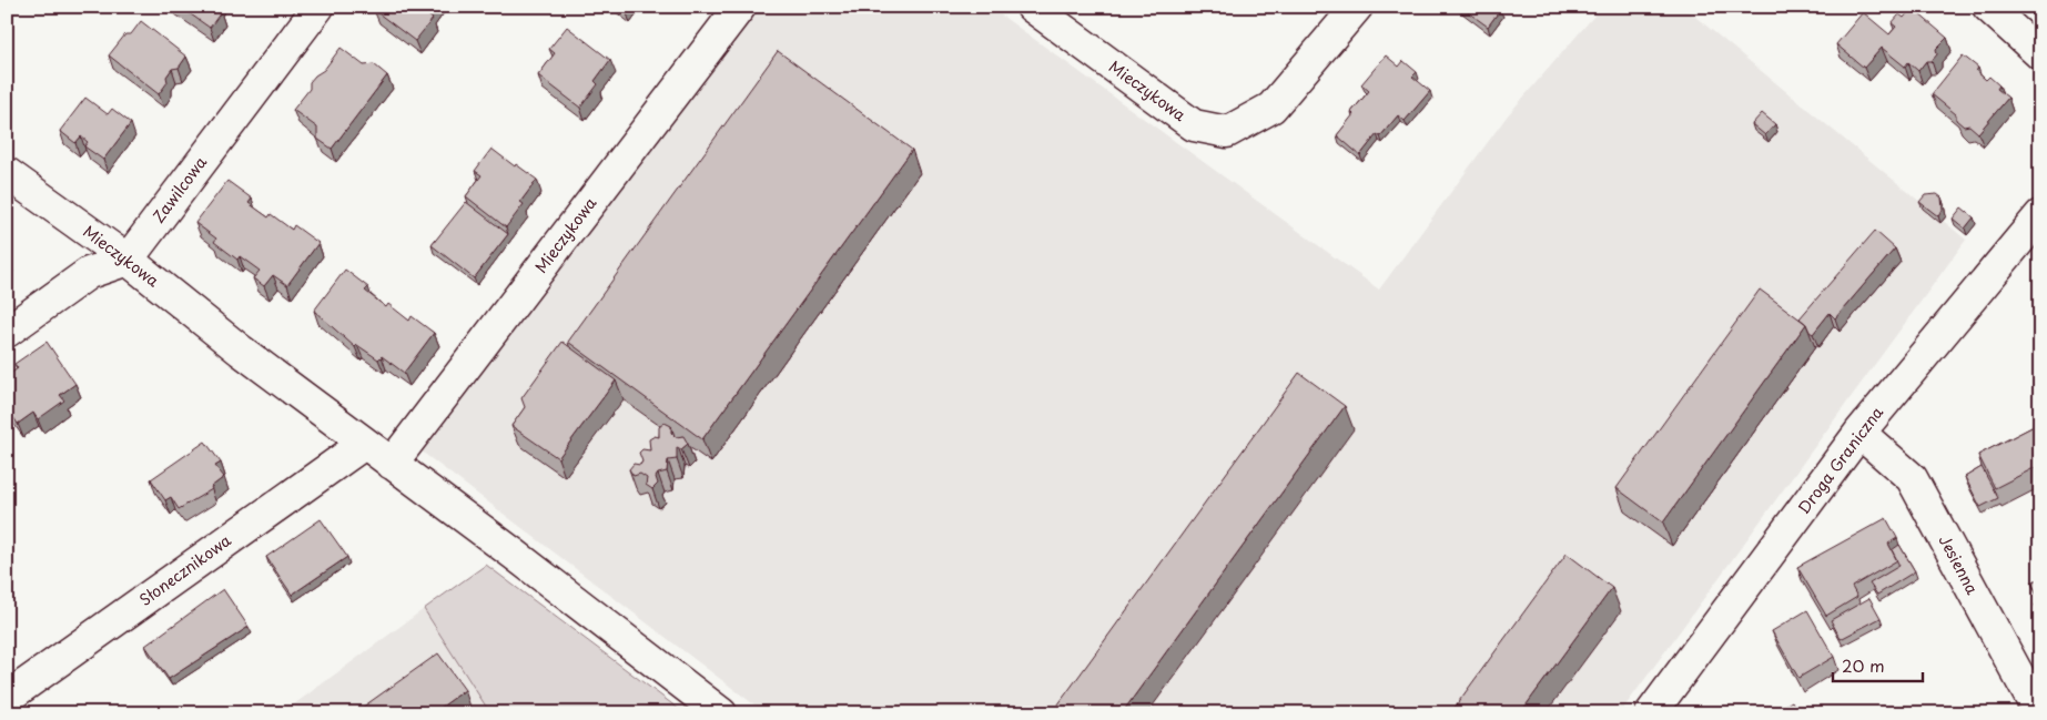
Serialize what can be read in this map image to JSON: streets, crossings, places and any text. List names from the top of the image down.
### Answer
{
  "streets": {
    "street": [
      "Mieczykowa",
      "Zawilcowa",
      "Droga Graniczna",
      "Jesienna",
      "Słonecznikowa"
    ]
  },
  "crossings": [
    ["Mieczykowa", "Zawilcowa"],
    ["Mieczykowa", "Słonecznikowa"],
    ["Droga Graniczna", "Jesienna"]
  ],
  "scale_bar": "20 m"
}
